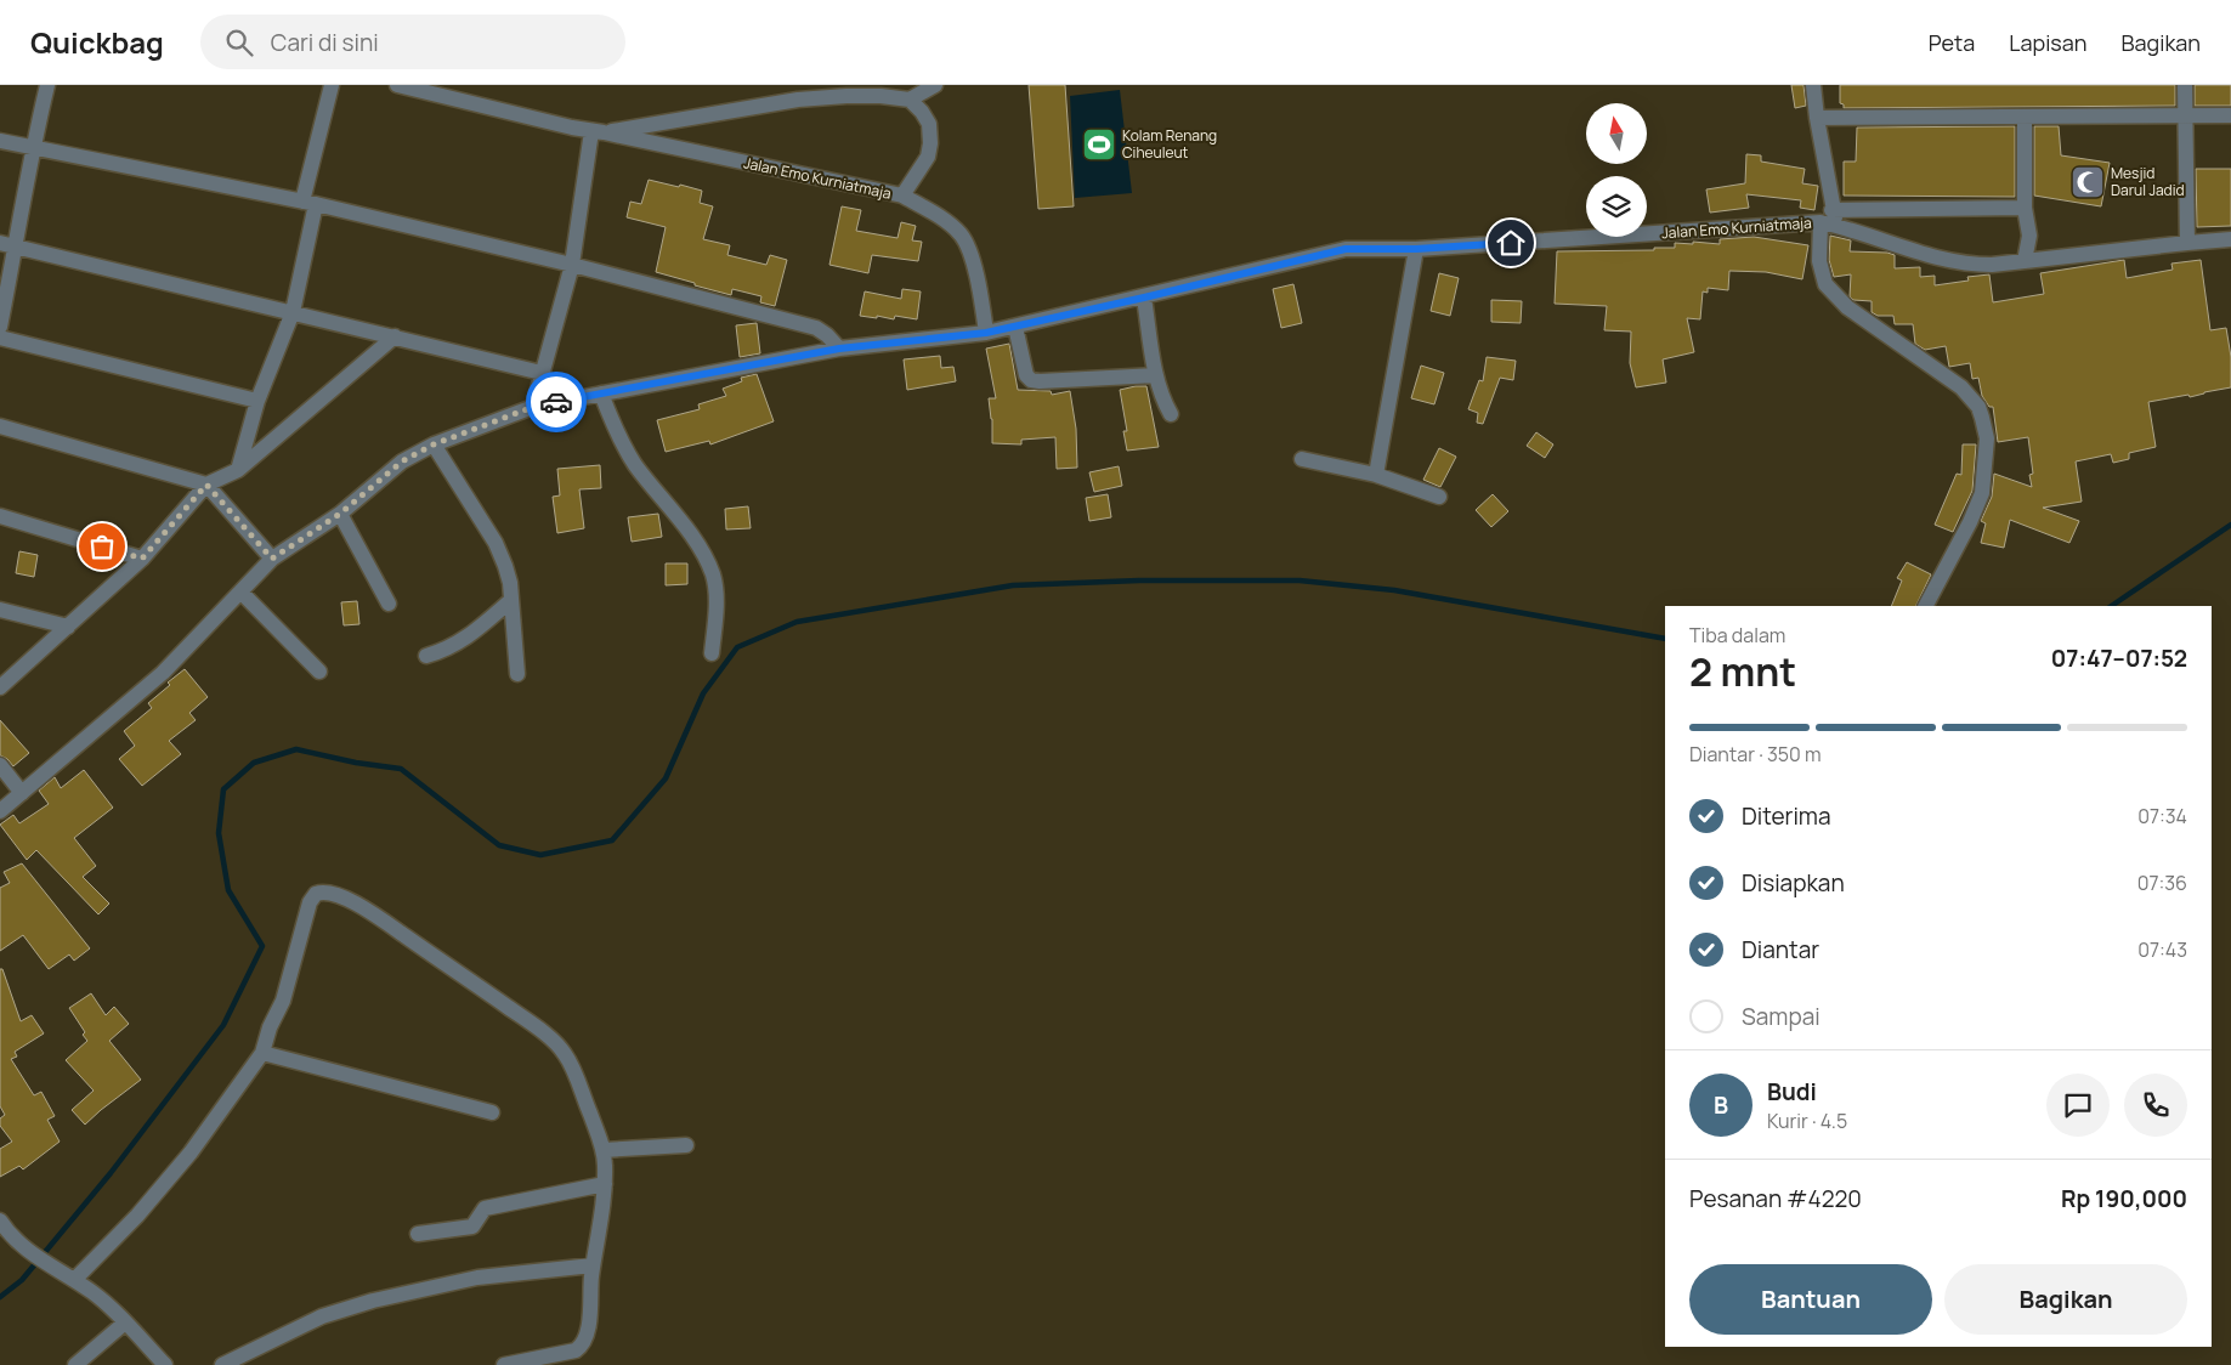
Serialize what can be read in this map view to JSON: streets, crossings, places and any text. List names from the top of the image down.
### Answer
{
  "streets": {
    "street": ["Jalan Emo Kurniatmaja"]
  },
  "places": {
    "sports": ["Kolam Renang Ciheuleut"],
    "mosque": ["Mesjid Darul Jadid"]
  },
  "north": "top",
  "page": {
    "header": "Quickbag",
    "search": "Cari di sini",
    "nav": ["Peta", "Lapisan", "Bagikan"],
    "heading": ["2 mnt", "Tiba dalam", "07:47–07:52"],
    "panel": [
      "Budi",
      "Kurir · 4.5",
      "Pesanan #4220",
      "Rp 190,000"
    ],
    "bar": "Diantar · 350 m",
    "list": [
      ["Diterima", "07:34"],
      ["Disiapkan", "07:36"],
      ["Diantar", "07:43"],
      "Sampai"
    ],
    "round": "B",
    "buttons": ["Bantuan", "Bagikan"]
  }
}
